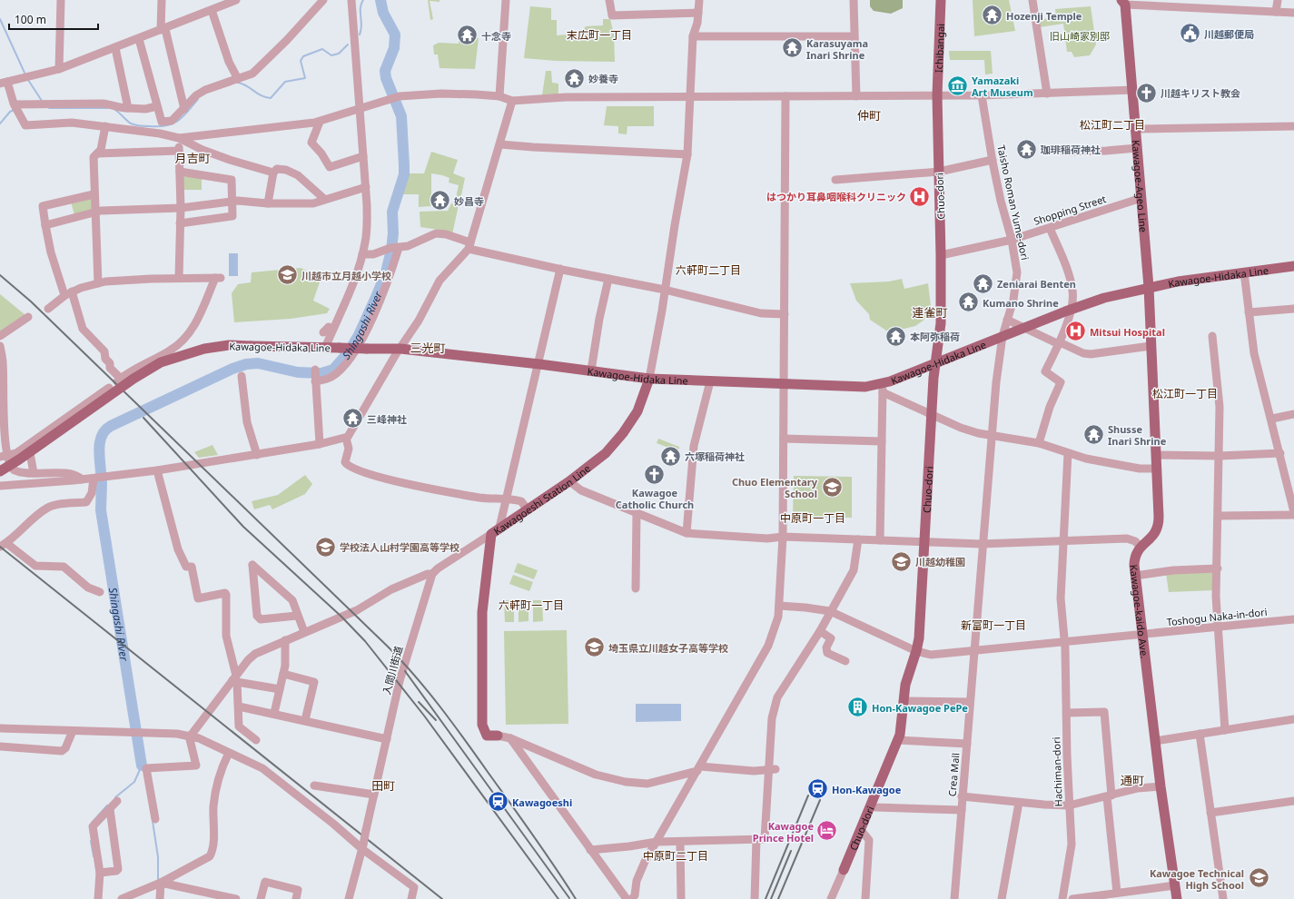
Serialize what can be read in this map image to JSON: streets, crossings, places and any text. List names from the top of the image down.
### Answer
{
  "streets": {
    "main road": [
      "Ichibangai",
      "Kawagoe-Ageo Line",
      "Chuo-dori",
      "Kawagoe-Hidaka Line",
      "Kawagoeshi Station Line",
      "Kawagoe-kaido Ave."
    ],
    "street": [
      "Taisho Roman Yume-dori",
      "Shopping Street",
      "Toshogu Naka-in-dori",
      "入間川街道",
      "Hachiman-dori",
      "Crea Mall"
    ]
  },
  "crossings": [
    ["Ichibangai", "Chuo-dori"],
    ["Kawagoe-Ageo Line", "Shopping Street"],
    ["Kawagoe-Ageo Line", "Kawagoe-Hidaka Line"],
    ["Kawagoe-Ageo Line", "Kawagoe-kaido Ave."],
    ["Chuo-dori", "Shopping Street"],
    ["Chuo-dori", "Kawagoe-Hidaka Line"],
    ["Chuo-dori", "Toshogu Naka-in-dori"],
    ["Taisho Roman Yume-dori", "Shopping Street"],
    ["Taisho Roman Yume-dori", "Kawagoe-Hidaka Line"],
    ["Taisho Roman Yume-dori", "Crea Mall"],
    ["Kawagoe-Hidaka Line", "Kawagoeshi Station Line"],
    ["Kawagoe-Hidaka Line", "Kawagoe-kaido Ave."],
    ["Kawagoe-kaido Ave.", "Toshogu Naka-in-dori"],
    ["Toshogu Naka-in-dori", "Hachiman-dori"],
    ["Toshogu Naka-in-dori", "Crea Mall"]
  ],
  "districts": [
    "末広町一丁目",
    "仲町",
    "松江町二丁目",
    "月吉町",
    "六軒町二丁目",
    "連雀町",
    "三光町",
    "松江町一丁目",
    "中原町一丁目",
    "六軒町一丁目",
    "新富町一丁目",
    "通町",
    "田町",
    "中原町二丁目"
  ],
  "water": ["Shingashi River"],
  "parks": ["旧山崎家別邸"],
  "places": {
    "temple": [
      "Hozenji Temple",
      "十念寺",
      "Karasuyama Inari Shrine",
      "妙養寺",
      "珈琲稲荷神社",
      "妙昌寺",
      "Zeniarai Benten",
      "Kumano Shrine",
      "本阿弥稲荷",
      "三峰神社",
      "Shusse Inari Shrine",
      "六塚稲荷神社"
    ],
    "public building": ["川越郵便局"],
    "museum": ["Yamazaki Art Museum"],
    "church": ["川越キリスト教会", "Kawagoe Catholic Church"],
    "hospital": ["はつかり耳鼻咽喉科クリニック", "Mitsui Hospital"],
    "school or university": [
      "川越市立月越小学校",
      "Chuo Elementary School",
      "学校法人山村学園高等学校",
      "川越幼稚園",
      "埼玉県立川越女子高等学校",
      "Kawagoe Technical High School"
    ],
    "building": ["Hon-Kawagoe PePe"],
    "station": ["Hon-Kawagoe", "Kawagoeshi"],
    "hotel": ["Kawagoe Prince Hotel"]
  },
  "scale_bar": "100 m"
}
